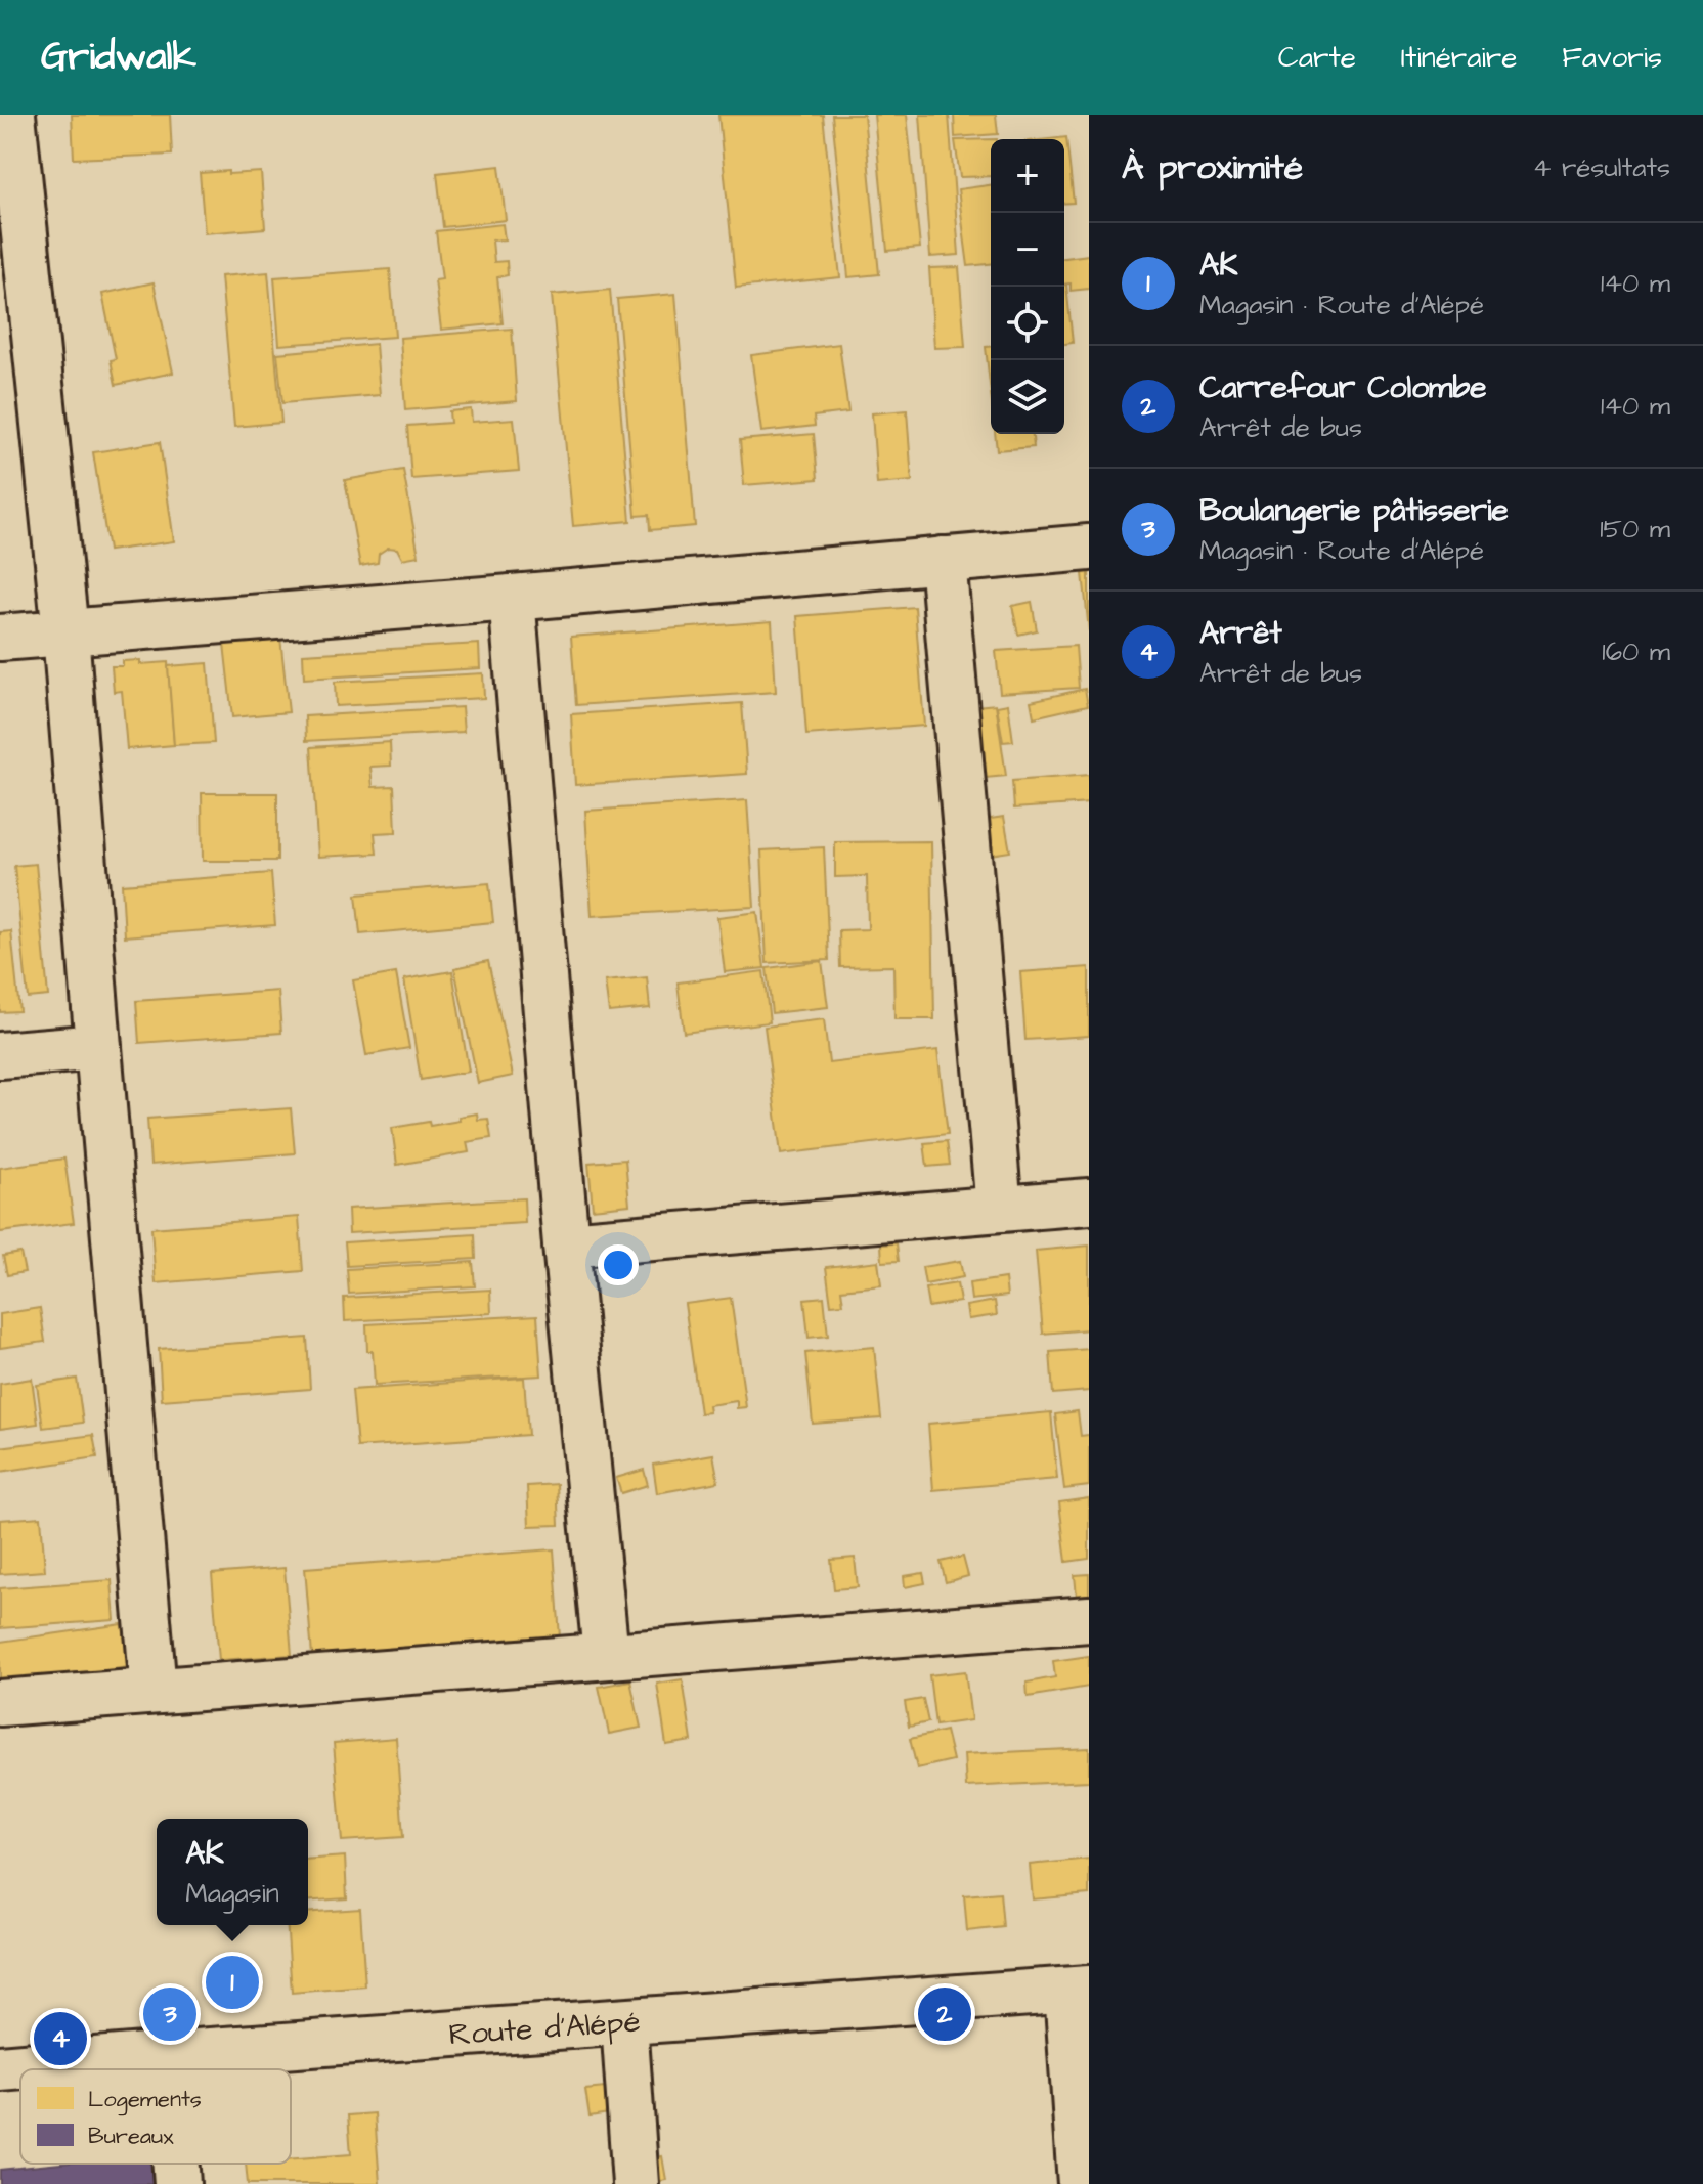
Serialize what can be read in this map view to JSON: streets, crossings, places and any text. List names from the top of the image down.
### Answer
{
  "streets": {
    "street": ["Route d'Alépé"]
  },
  "legend": ["Logements", "Bureaux"],
  "page": {
    "header": "Gridwalk",
    "nav": ["Carte", "Itinéraire", "Favoris"],
    "heading": ["À proximité", "4 résultats"],
    "map_buttons": ["+", "−"],
    "list": [
      {
        "mark": "1",
        "name": "AK",
        "note": "Magasin · Route d'Alépé",
        "value": "140 m"
      },
      {
        "mark": "2",
        "name": "Carrefour Colombe",
        "note": "Arrêt de bus",
        "value": "140 m"
      },
      {
        "mark": "3",
        "name": "Boulangerie pâtisserie",
        "note": "Magasin · Route d'Alépé",
        "value": "150 m"
      },
      {
        "mark": "4",
        "name": "Arrêt",
        "note": "Arrêt de bus",
        "value": "160 m"
      }
    ],
    "popup": ["AK", "Magasin"],
    "pins": [
      "1",
      "2",
      "3",
      "4"
    ]
  }
}
